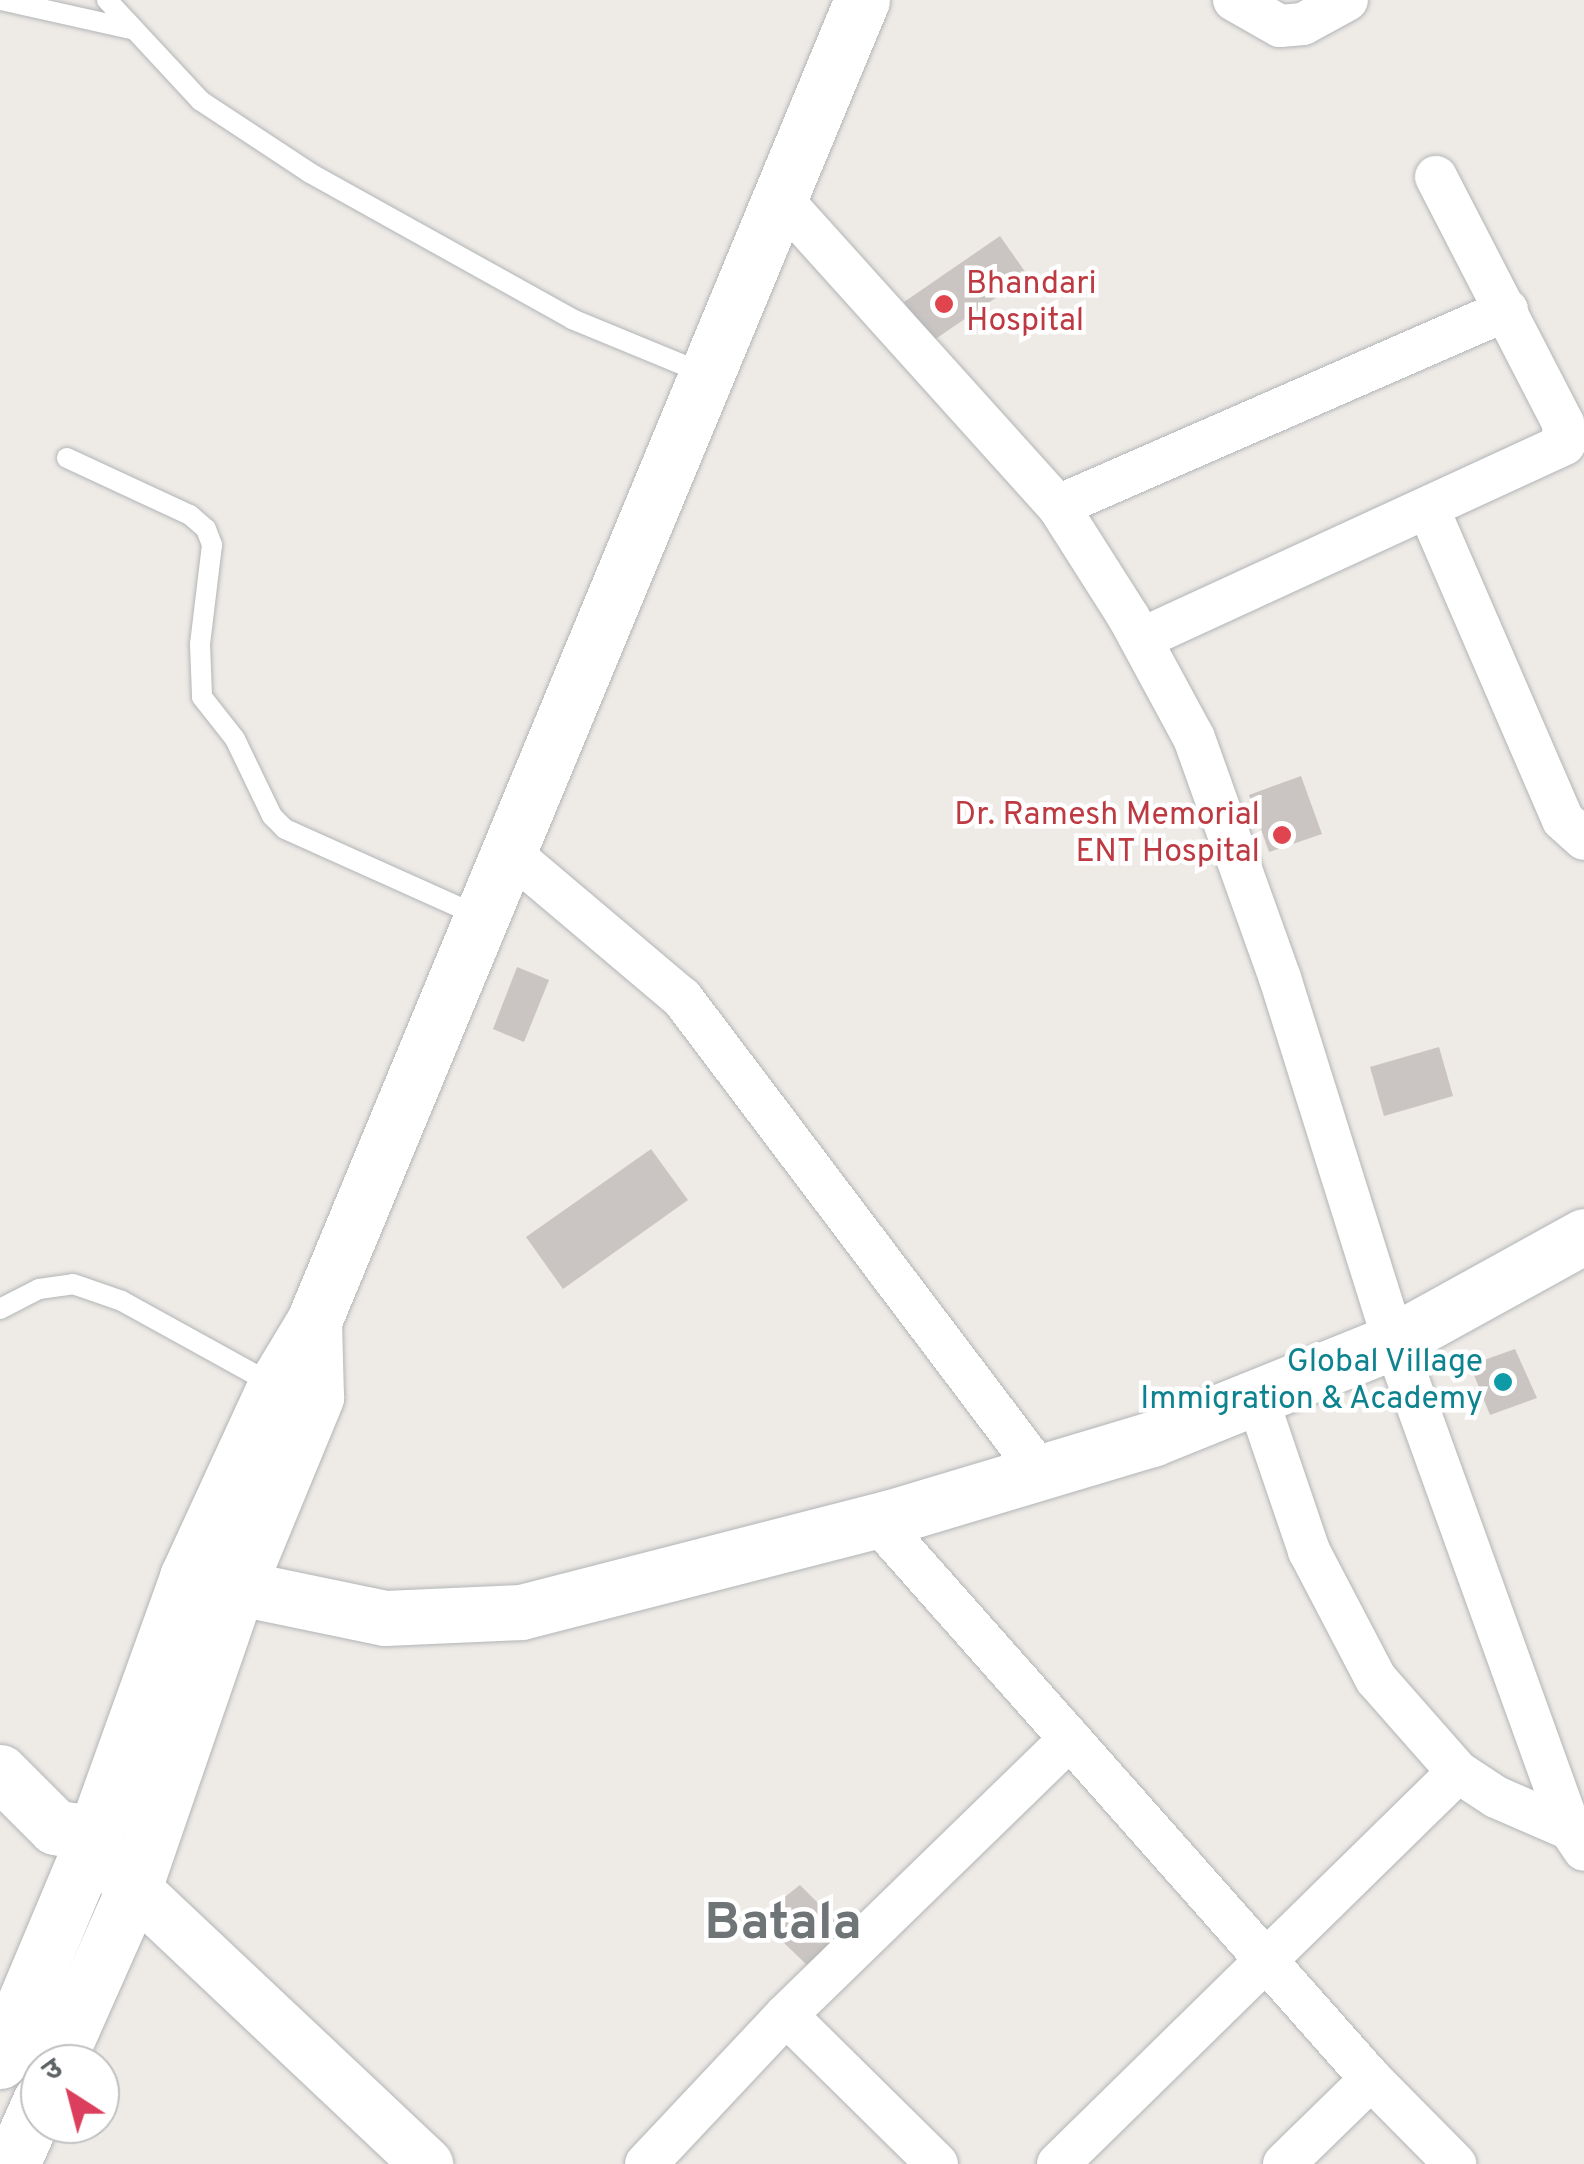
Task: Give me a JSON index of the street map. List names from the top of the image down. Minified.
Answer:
{"districts":["Batala"],"places":["Bhandari Hospital","Dr. Ramesh Memorial ENT Hospital","Global Village Immigration & Academy"],"north":"top left"}
